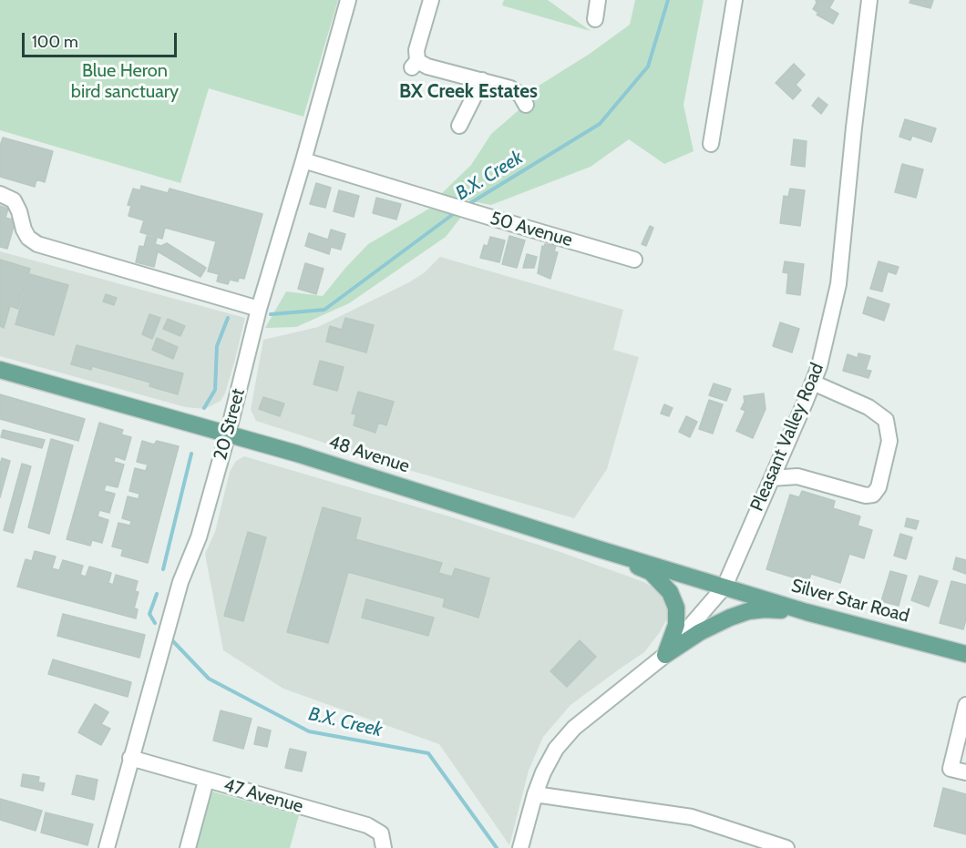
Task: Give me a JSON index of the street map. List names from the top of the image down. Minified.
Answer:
{"streets":{"main road":["48 Avenue","Silver Star Road"],"street":["50 Avenue","20 Street","Pleasant Valley Road","47 Avenue"]},"crossings":[["50 Avenue","20 Street"],["20 Street","48 Avenue"],["20 Street","47 Avenue"],["Pleasant Valley Road","48 Avenue"],["Pleasant Valley Road","Silver Star Road"],["48 Avenue","Silver Star Road"]],"districts":["BX Creek Estates"],"water":["B.X. Creek"],"parks":["Blue Heron bird sanctuary"],"scale_bar":"100 m"}
